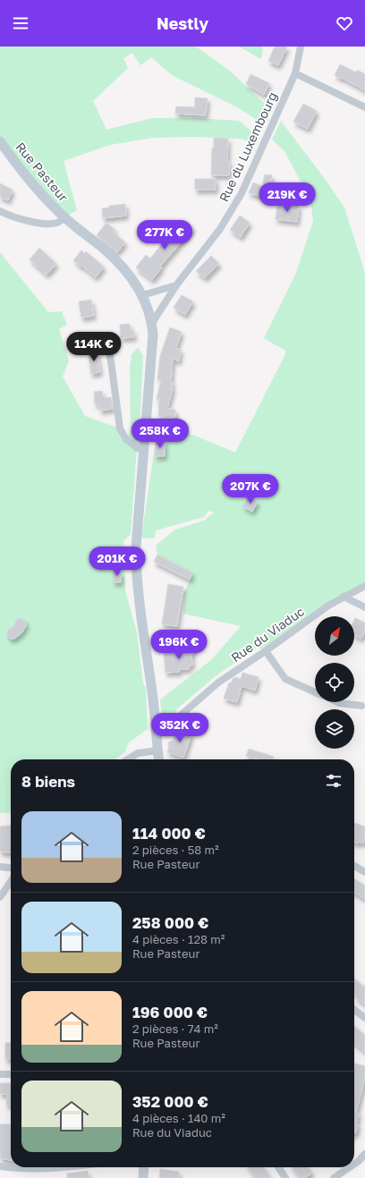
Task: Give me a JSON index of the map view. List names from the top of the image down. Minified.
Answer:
{"streets":{"main road":["Rue Pasteur"],"street":["Rue du Luxembourg","Rue du Viaduc"]},"crossings":[["Rue du Luxembourg","Rue Pasteur"],["Rue Pasteur","Rue du Viaduc"]],"north":"top right","page":{"header":"Nestly","price":["219K €","277K €","114K €","258K €","207K €","201K €","196K €","352K €"],"heading":"8 biens","list":[{"name":"114 000 €","note":"2 pièces · 58 m² · Rue Pasteur"},{"name":"258 000 €","note":"4 pièces · 128 m² · Rue Pasteur"},{"name":"196 000 €","note":"2 pièces · 74 m² · Rue Pasteur"},{"name":"352 000 €","note":"4 pièces · 140 m² · Rue du Viaduc"}]}}
